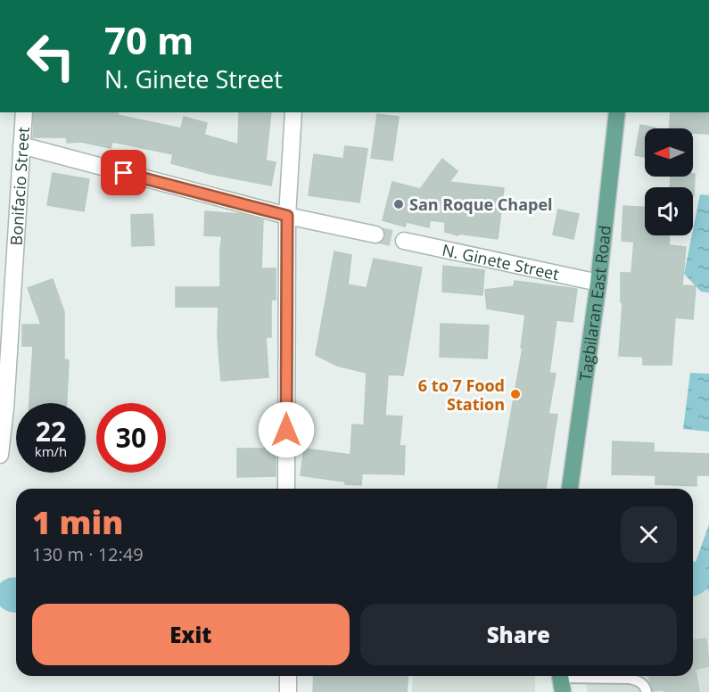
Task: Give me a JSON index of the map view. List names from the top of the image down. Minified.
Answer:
{"streets":{"main road":["Tagbilaran East Road"],"street":["Bonifacio Street","N. Ginete Street"]},"crossings":[["N. Ginete Street","Tagbilaran East Road"]],"places":["San Roque Chapel","6 to 7 Food Station"],"north":"left","page":{"turn":["70 m","N. Ginete Street"],"speed":"22 km/h","limit":"30","heading":["1 min","130 m · 12:49"],"buttons":["Exit","Share"]}}
